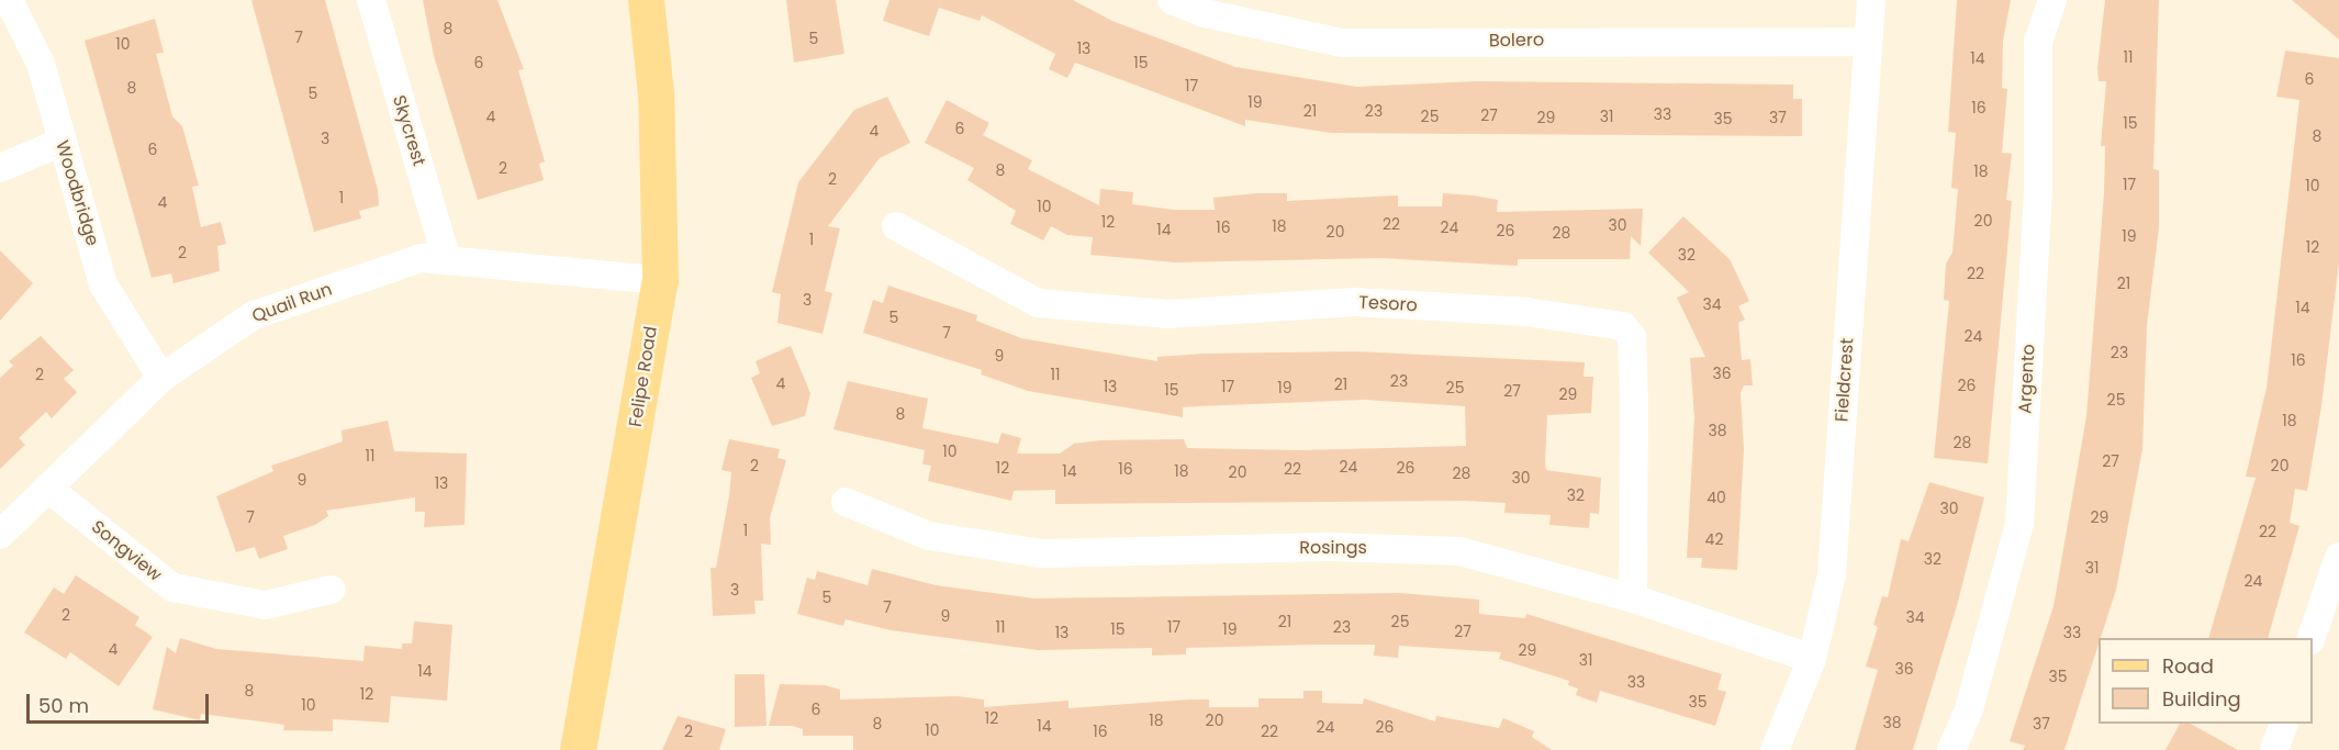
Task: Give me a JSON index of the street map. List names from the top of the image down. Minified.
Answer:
{"streets":{"main road":["Felipe Road"],"street":["Bolero","Skycrest","Woodbridge","Quail Run","Tesoro","Argento","Fieldcrest","Rosings","Songview"]},"crossings":[["Bolero","Fieldcrest"],["Skycrest","Quail Run"],["Woodbridge","Quail Run"],["Quail Run","Felipe Road"],["Quail Run","Songview"],["Tesoro","Rosings"],["Fieldcrest","Rosings"]],"house_numbers":["8","7","5","10","13","11","14","6","15","6","17","8","5","19","16","21","23","33","27","4","25","31","29","37","35","15","6","4","8","3","6","2","8","18","2","17","10","1","4","10","20","12","22","30","18","16","24","14","26","20","28","19","1","12","2","32","22","21","3","34","14","5","7","24","23","9","16","36","2","11","23","4","21","26","13","17","19","25","15","27","29","25","8","18","38","28","10","11","27","2","20","24","12","26","16","22","14","18","20","28","30","9","13","32","40","30","7","29","1","22","42","32","31","24","3","5","7","2","9","34","21","25","11","17","23","15","19","27","13","33","4","29","31","36","14","35","33","8","12","35","10","6","12","18","20","38","8","37","14","24","26","10","2","16","22"],"legend":["Road","Building"],"scale_bar":"50 m"}
